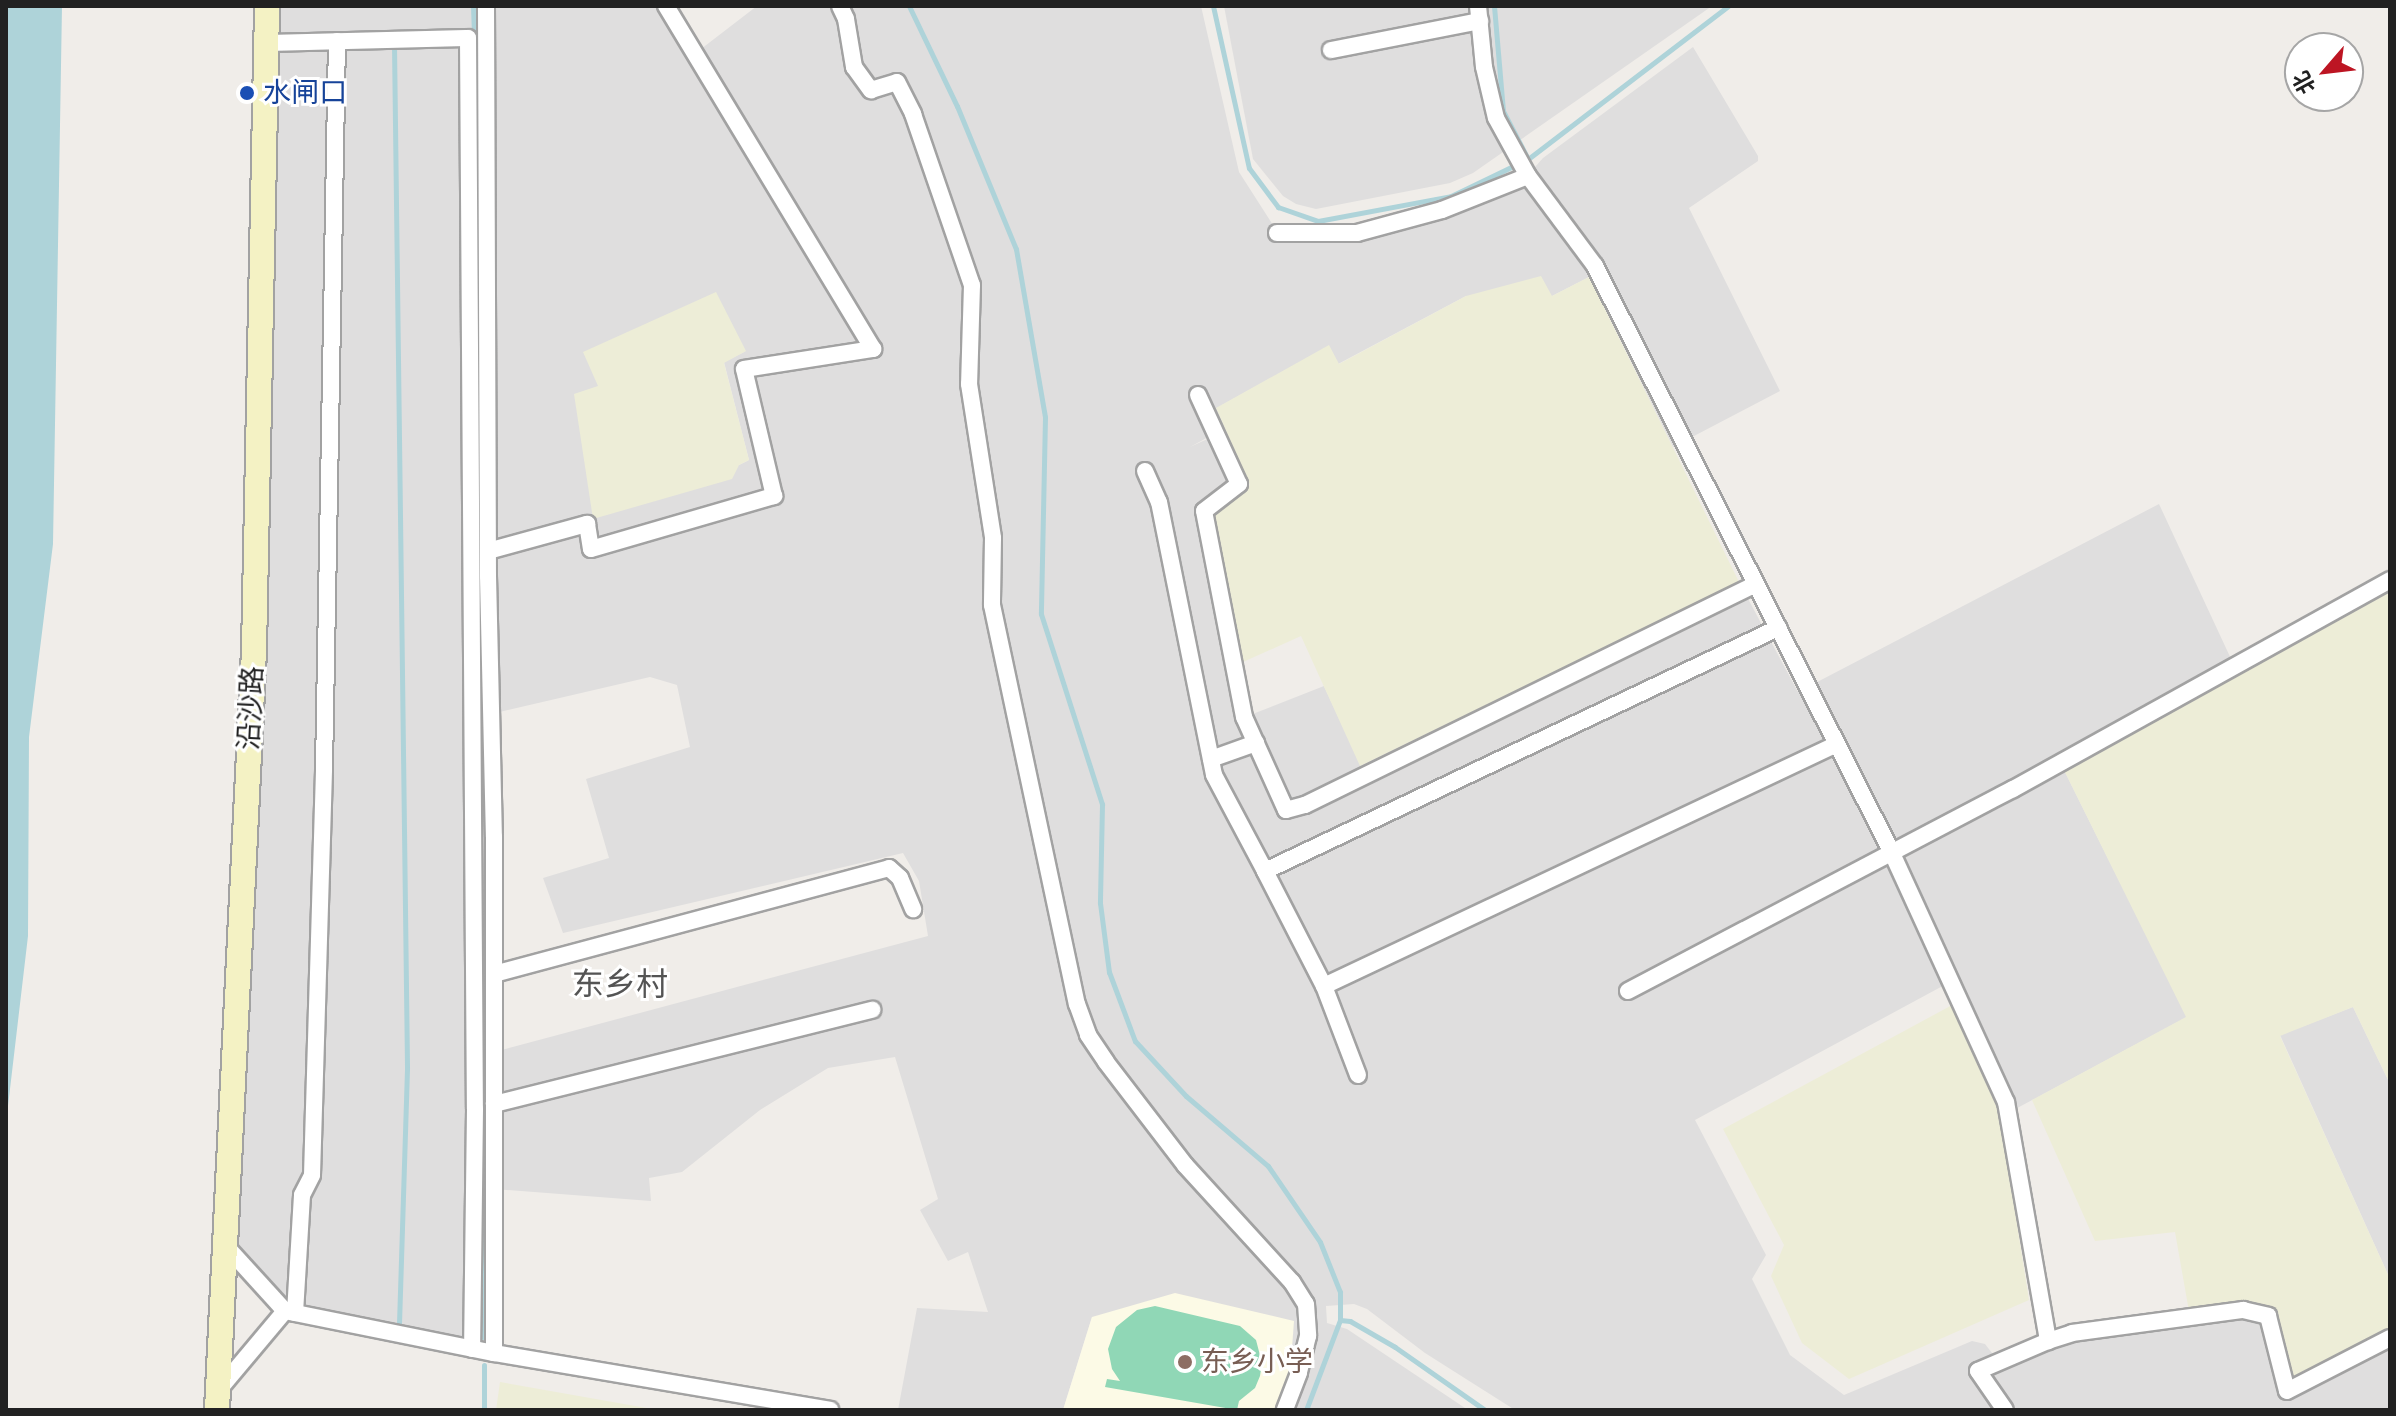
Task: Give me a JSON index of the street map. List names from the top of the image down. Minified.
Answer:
{"streets":{"street":["沿沙路"]},"districts":["东乡村"],"places":["水闸口","东乡小学"],"north":"bottom left"}
